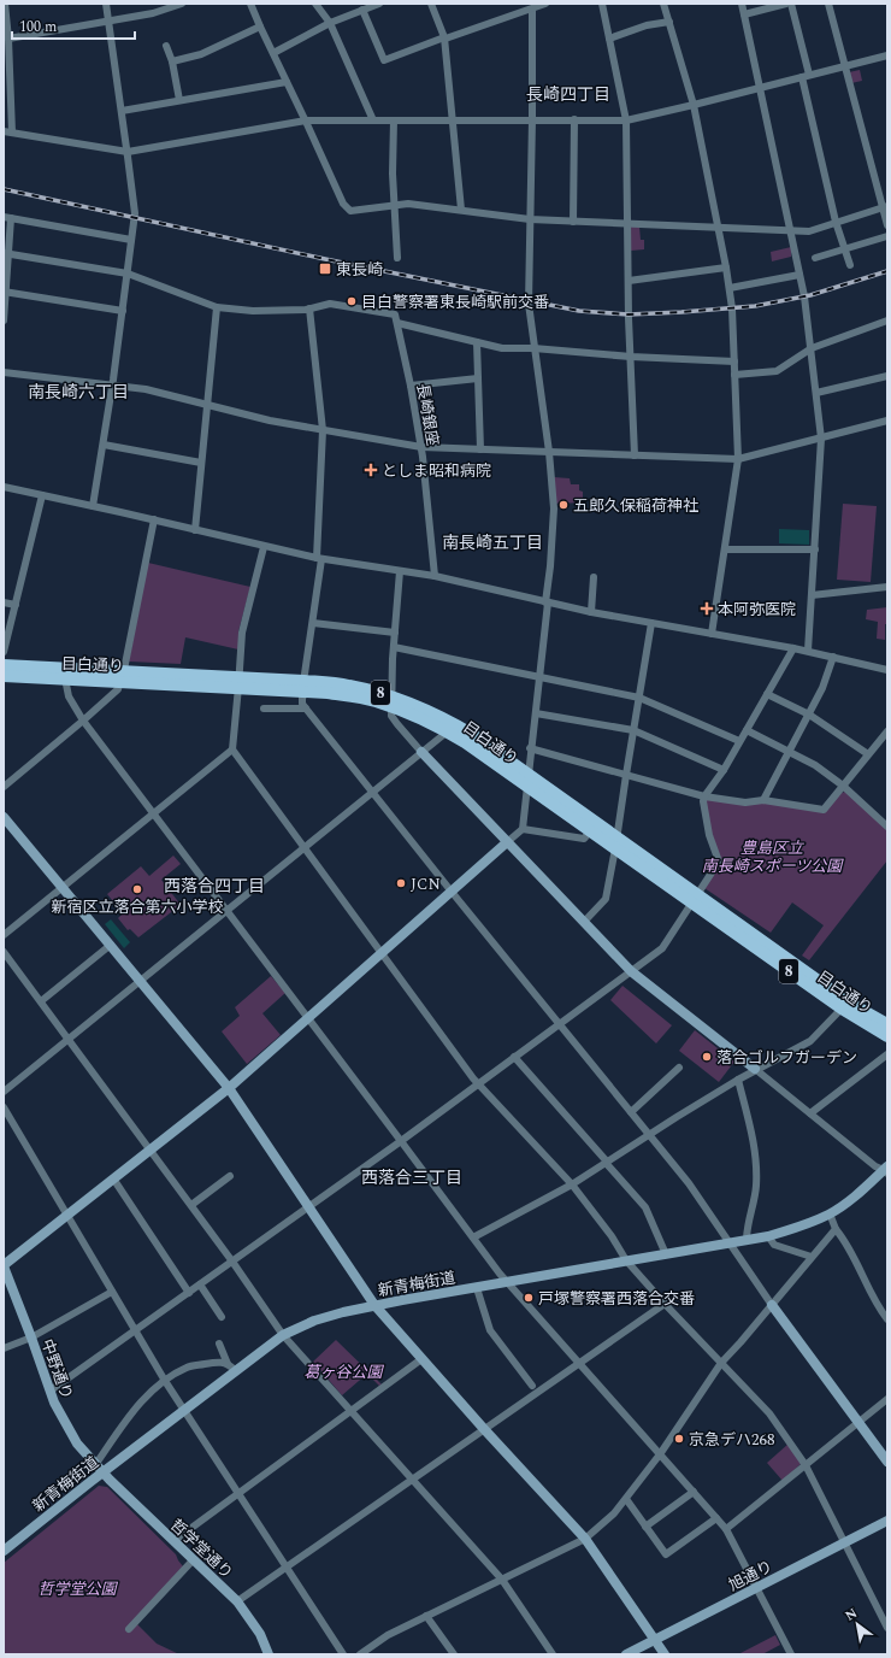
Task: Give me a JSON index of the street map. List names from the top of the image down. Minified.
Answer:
{"streets":{"main road":["目白通り","8"],"street":["長崎銀座","新青梅街道","中野通り","哲学堂通り","旭通り"]},"crossings":[["新青梅街道","中野通り"],["新青梅街道","哲学堂通り"],["中野通り","哲学堂通り"]],"districts":["長崎四丁目","南長崎六丁目","南長崎五丁目","西落合四丁目","西落合三丁目"],"parks":["豊島区立 南長崎スポーツ公園","葛ヶ谷公園","哲学堂公園"],"places":{"transit":["東長崎"],"other":["目白警察署東長崎駅前交番","五郎久保稲荷神社","JCN","新宿区立落合第六小学校","落合ゴルフガーデン","戸塚警察署西落合交番","京急デハ268"],"health":["としま昭和病院","本阿弥医院"]},"scale_bar":"100 m","north":"top left"}
